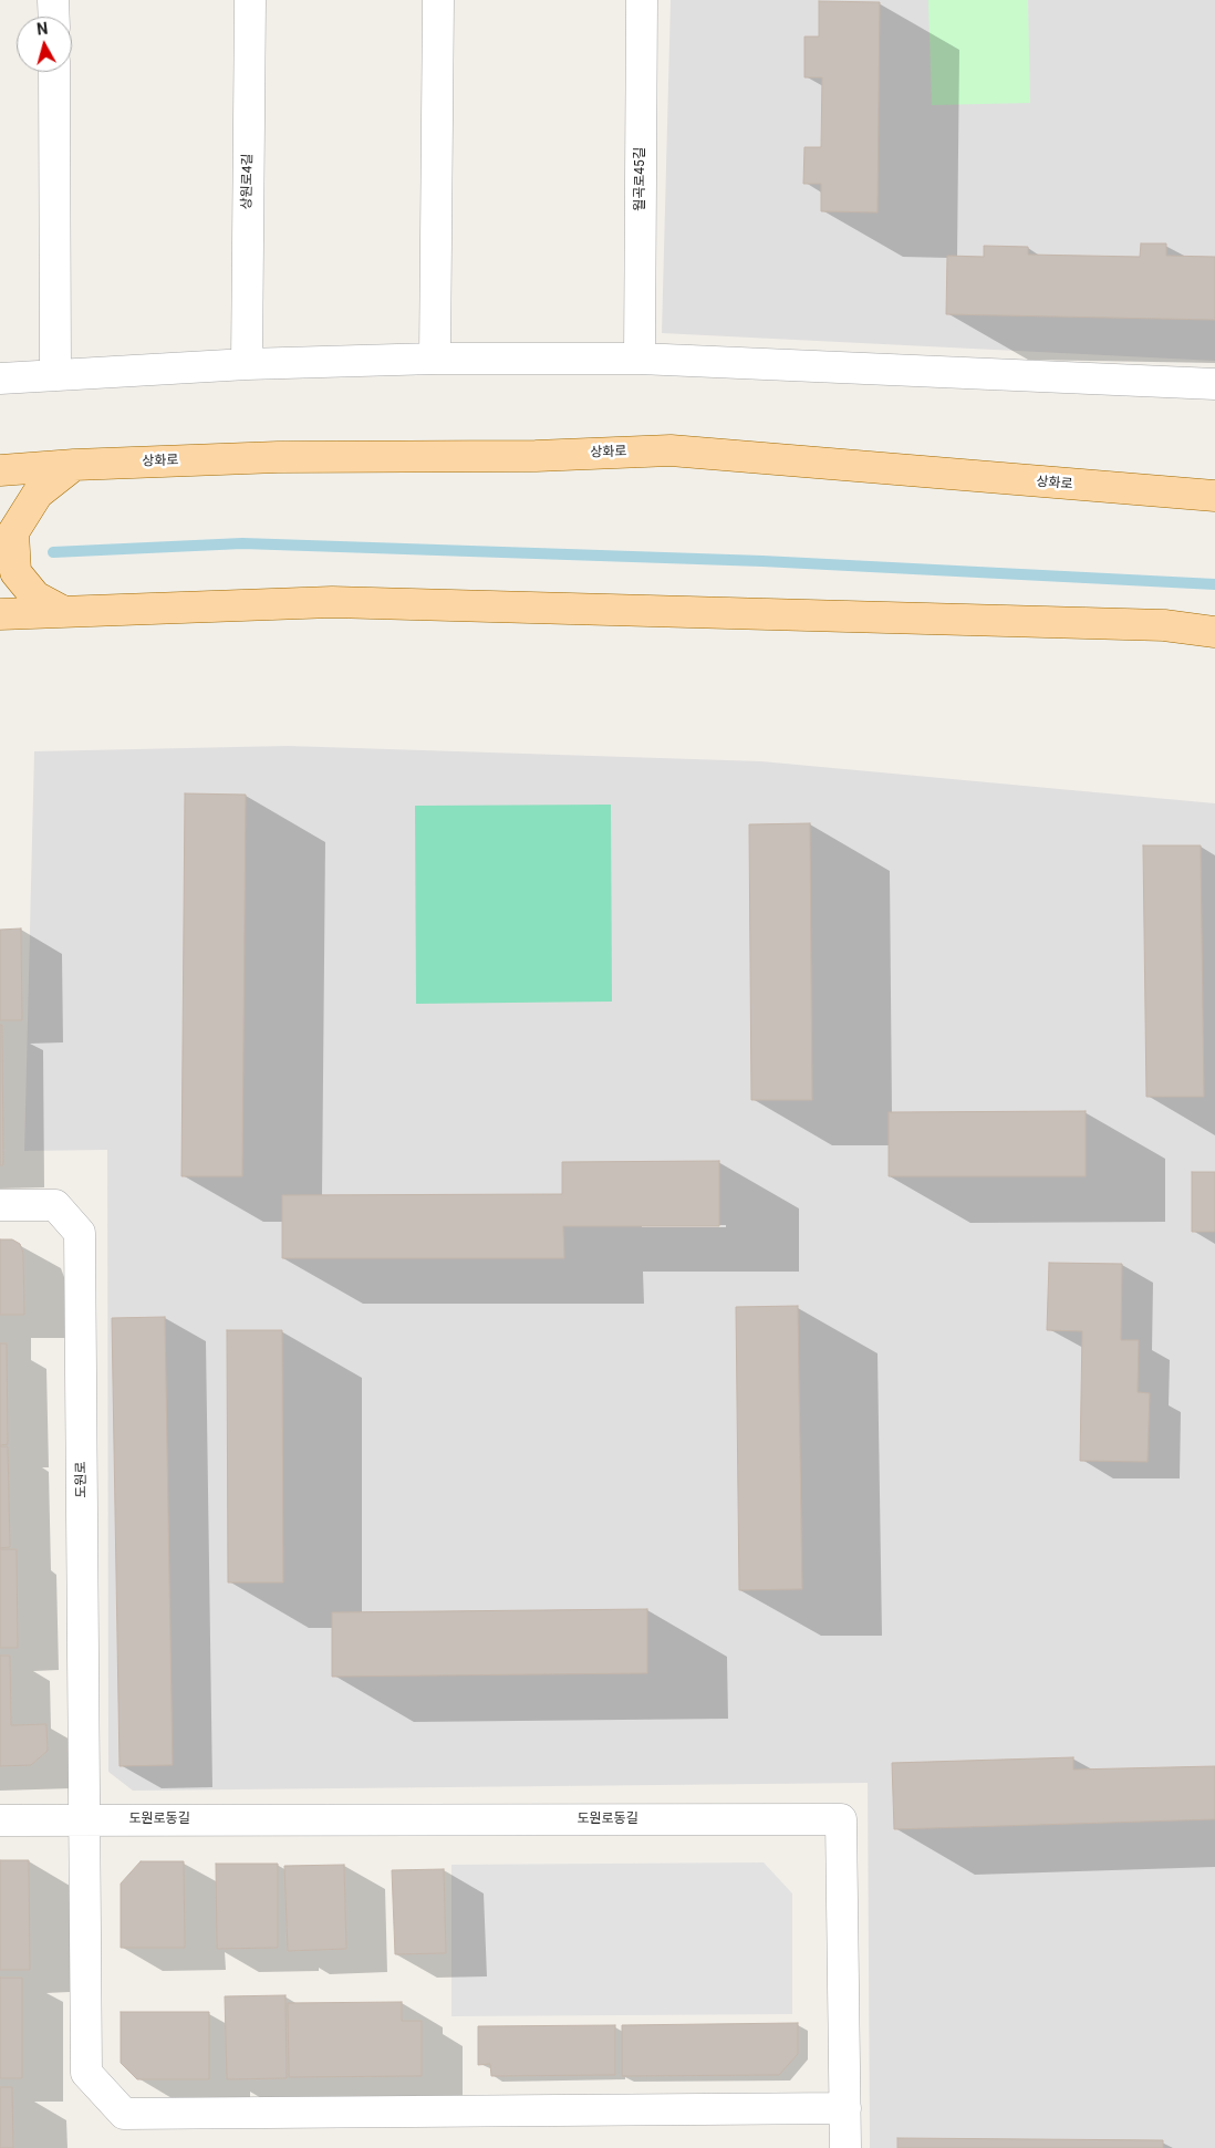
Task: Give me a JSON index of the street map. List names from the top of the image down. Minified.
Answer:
{"streets":{"main road":["상화로"],"street":["월곡로45길","상원로4길","도원로","도원로동길"]},"crossings":[["도원로","도원로동길"]],"north":"top"}
